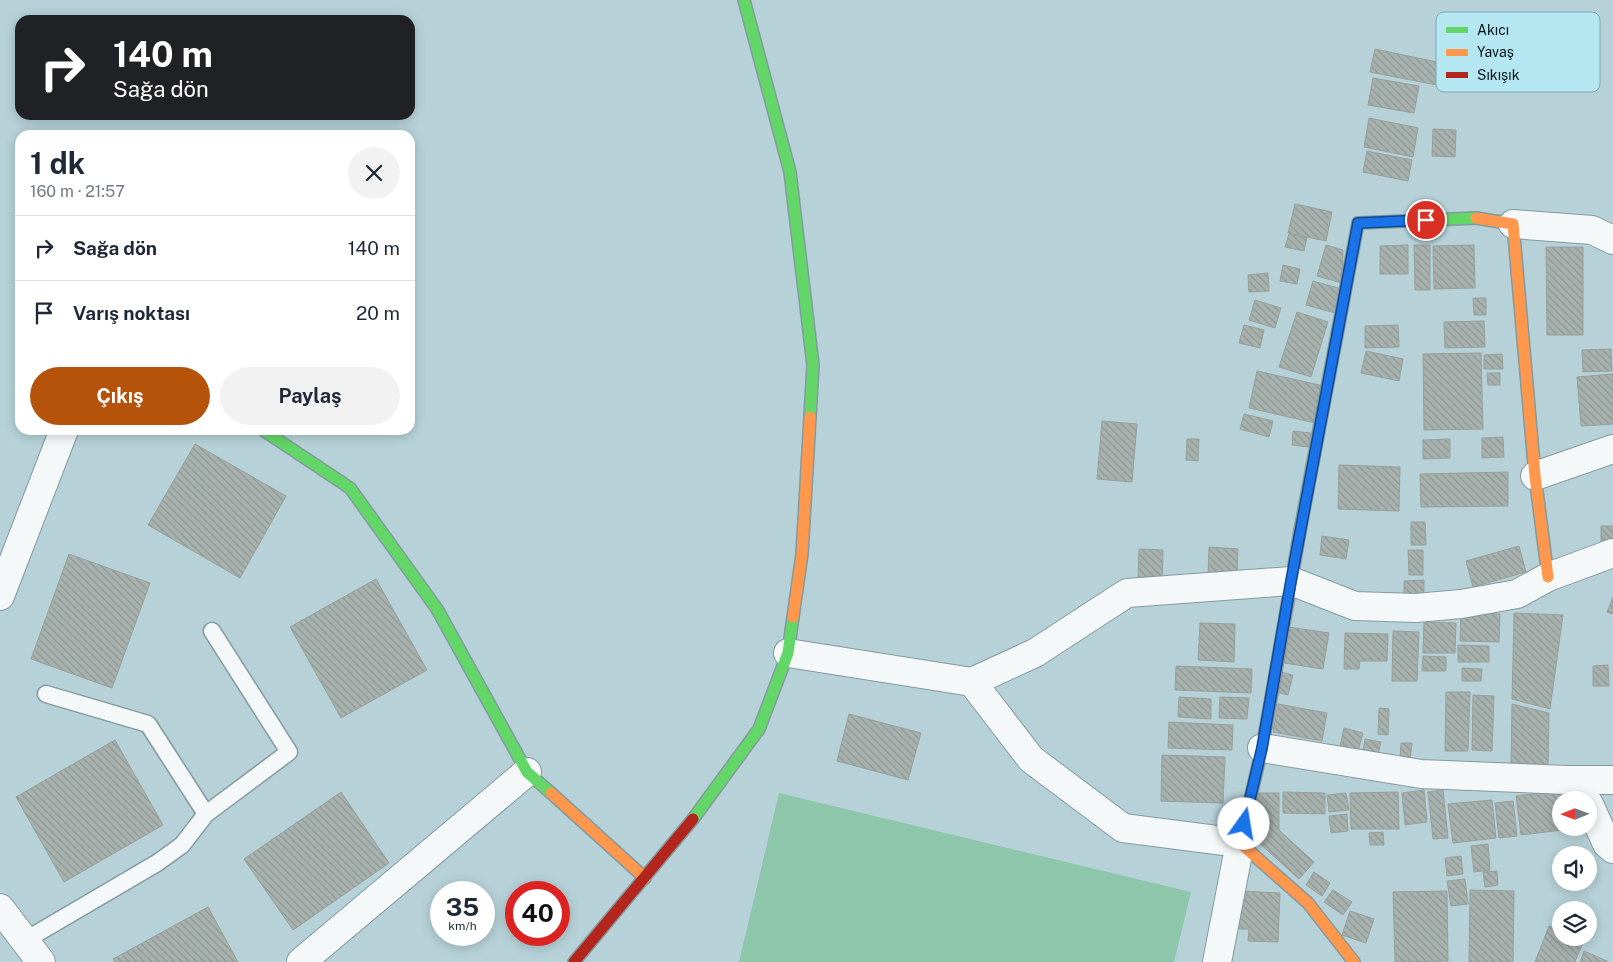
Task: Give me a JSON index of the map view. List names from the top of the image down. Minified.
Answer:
{"legend":["Akıcı","Yavaş","Sıkışık"],"north":"left","page":{"turn":["140 m","Sağa dön"],"heading":["1 dk","160 m · 21:57"],"list":[{"name":"Sağa dön","value":"140 m"},{"name":"Varış noktası","value":"20 m"}],"buttons":["Çıkış","Paylaş"],"speed":"35 km/h","limit":"40"}}
